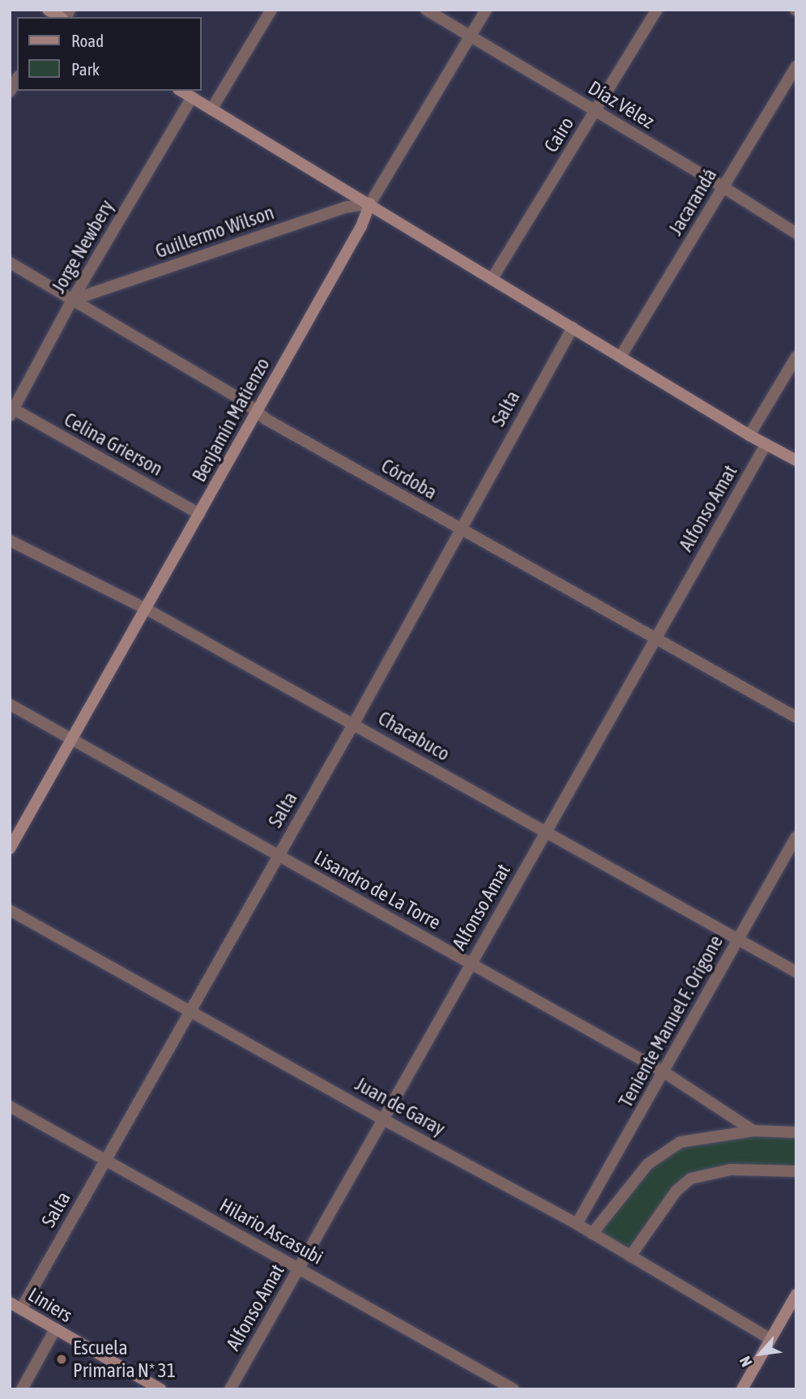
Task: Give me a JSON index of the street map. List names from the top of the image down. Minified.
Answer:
{"streets":{"street":["Díaz Vélez","Cairo","Jacarandá","Guillermo Wilson","Jorge Newbery","Salta","Benjamín Matienzo","Celina Grierson","Córdoba","Alfonso Amat","Chacabuco","Lisandro de La Torre","Teniente Manuel F. Origone","Juan de Garay","Hilario Ascasubi","Liniers"]},"crossings":[["Díaz Vélez","Cairo"],["Díaz Vélez","Jacarandá"],["Díaz Vélez","Benjamín Matienzo"],["Guillermo Wilson","Jorge Newbery"],["Guillermo Wilson","Benjamín Matienzo"],["Guillermo Wilson","Córdoba"],["Jorge Newbery","Celina Grierson"],["Jorge Newbery","Córdoba"],["Salta","Córdoba"],["Salta","Chacabuco"],["Salta","Lisandro de La Torre"],["Salta","Juan de Garay"],["Salta","Hilario Ascasubi"],["Salta","Liniers"],["Benjamín Matienzo","Celina Grierson"],["Benjamín Matienzo","Córdoba"],["Benjamín Matienzo","Chacabuco"],["Benjamín Matienzo","Lisandro de La Torre"],["Córdoba","Alfonso Amat"],["Alfonso Amat","Chacabuco"],["Alfonso Amat","Lisandro de La Torre"],["Alfonso Amat","Juan de Garay"],["Alfonso Amat","Hilario Ascasubi"],["Chacabuco","Teniente Manuel F. Origone"],["Lisandro de La Torre","Teniente Manuel F. Origone"],["Teniente Manuel F. Origone","Juan de Garay"]],"places":["Escuela Primaria N* 31"],"legend":["Road","Park"],"north":"bottom left"}
